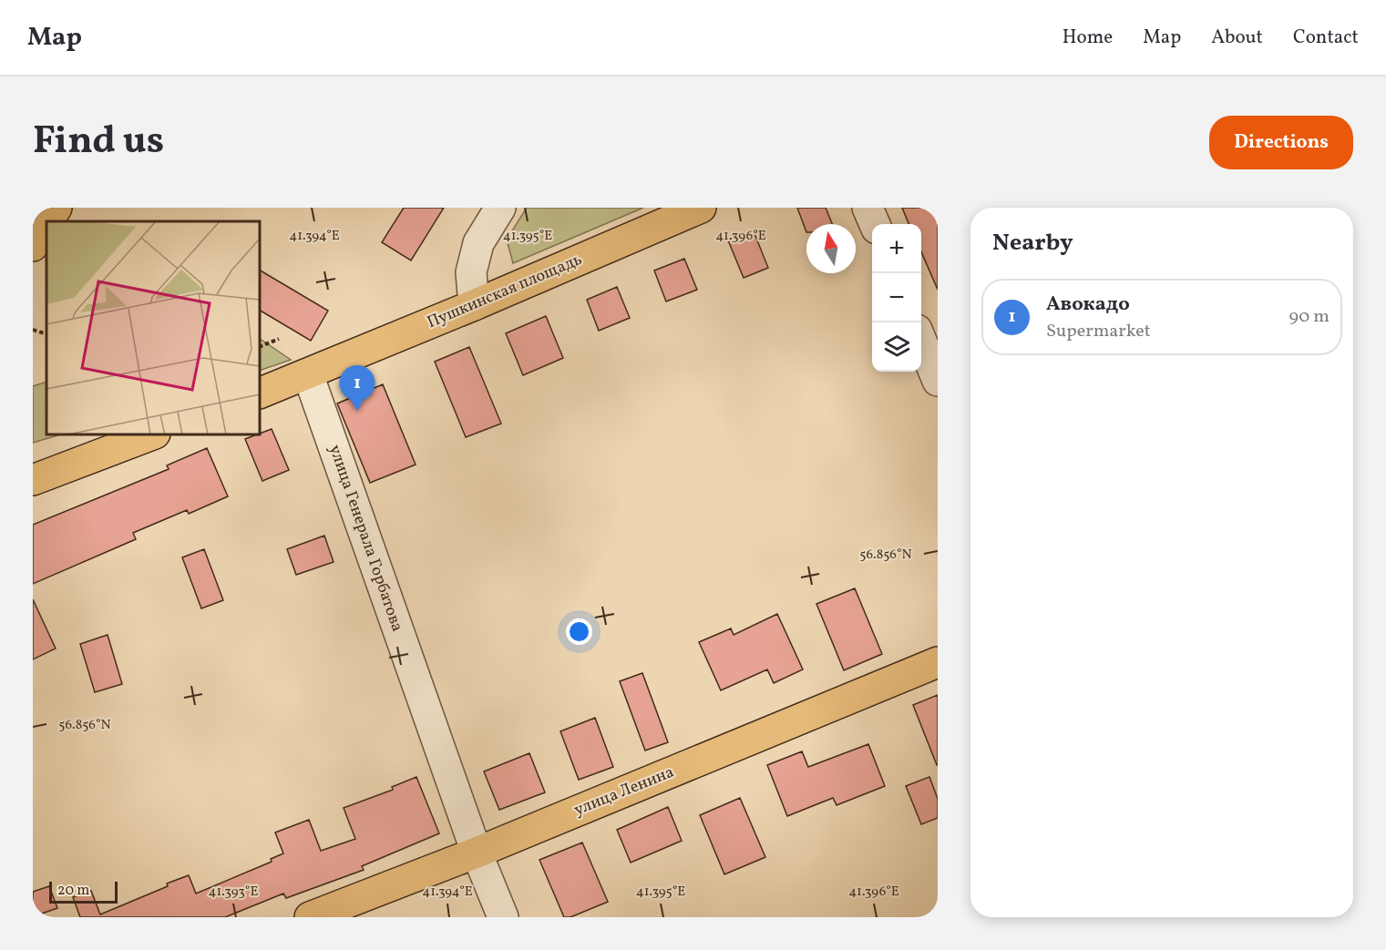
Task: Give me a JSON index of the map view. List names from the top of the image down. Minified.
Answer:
{"streets":{"main road":["Пушкинская площадь","улица Ленина"],"street":["улица Генерала Горбатова"]},"crossings":[["Пушкинская площадь","улица Генерала Горбатова"],["улица Генерала Горбатова","улица Ленина"]],"scale_bar":"20 m","north":"top","page":{"header":"Map","nav":["Home","Map","About","Contact"],"title":"Find us","buttons":"Directions","heading":"Nearby","map_buttons":["+","−"],"list":[{"mark":"1","name":"Авокадо","note":"Supermarket","value":"90 m"}],"pins":"1","scale":"20 m"},"coordinates":["41.394°E","41.395°E","41.396°E","56.856°N","41.393°E"]}
